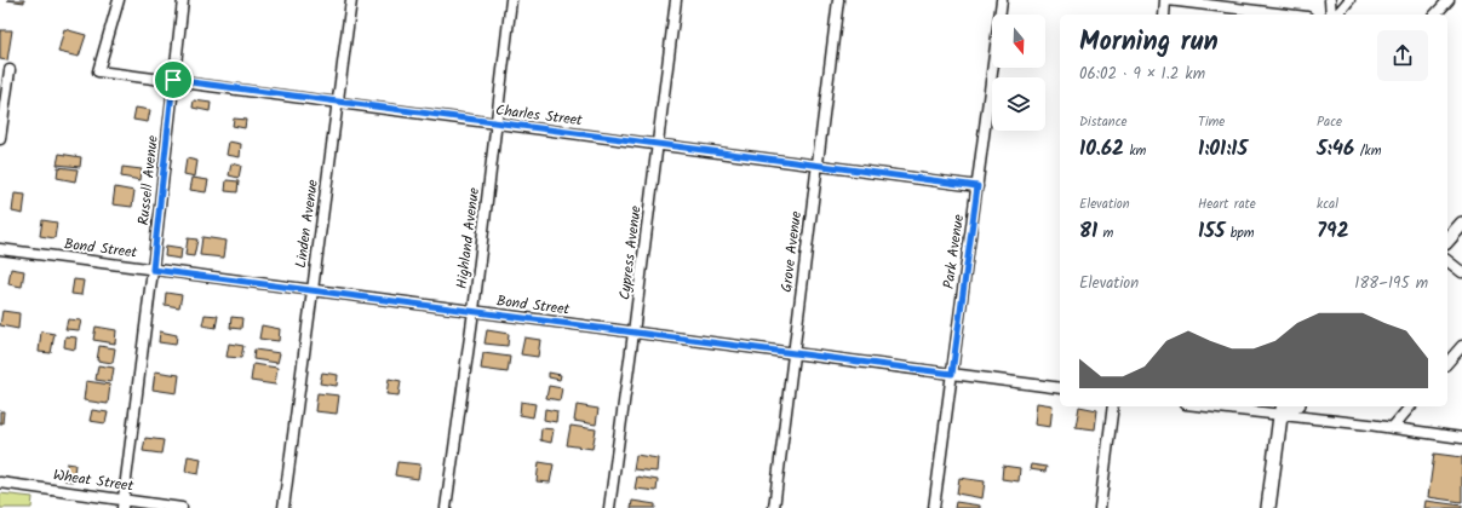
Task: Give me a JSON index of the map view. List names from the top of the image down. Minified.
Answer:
{"streets":{"street":["Charles Street","Russell Avenue","Linden Avenue","Highland Avenue","Bond Street","Grove Avenue","Park Avenue","Cypress Avenue","Wheat Street"]},"crossings":[["Charles Street","Russell Avenue"],["Charles Street","Linden Avenue"],["Charles Street","Highland Avenue"],["Charles Street","Grove Avenue"],["Charles Street","Park Avenue"],["Charles Street","Cypress Avenue"],["Russell Avenue","Bond Street"],["Russell Avenue","Wheat Street"],["Linden Avenue","Bond Street"],["Highland Avenue","Bond Street"],["Bond Street","Grove Avenue"],["Bond Street","Park Avenue"],["Bond Street","Cypress Avenue"]],"north":"bottom","page":{"heading":["Morning run","06:02 · 9 × 1.2 km"],"stats":[["Distance","10.62 km"],["Time","1:01:15"],["Pace","5:46 /km"],["Elevation","81 m"],["Heart rate","155 bpm"],["kcal","792"]],"chart":["Elevation","188–195 m"]}}
